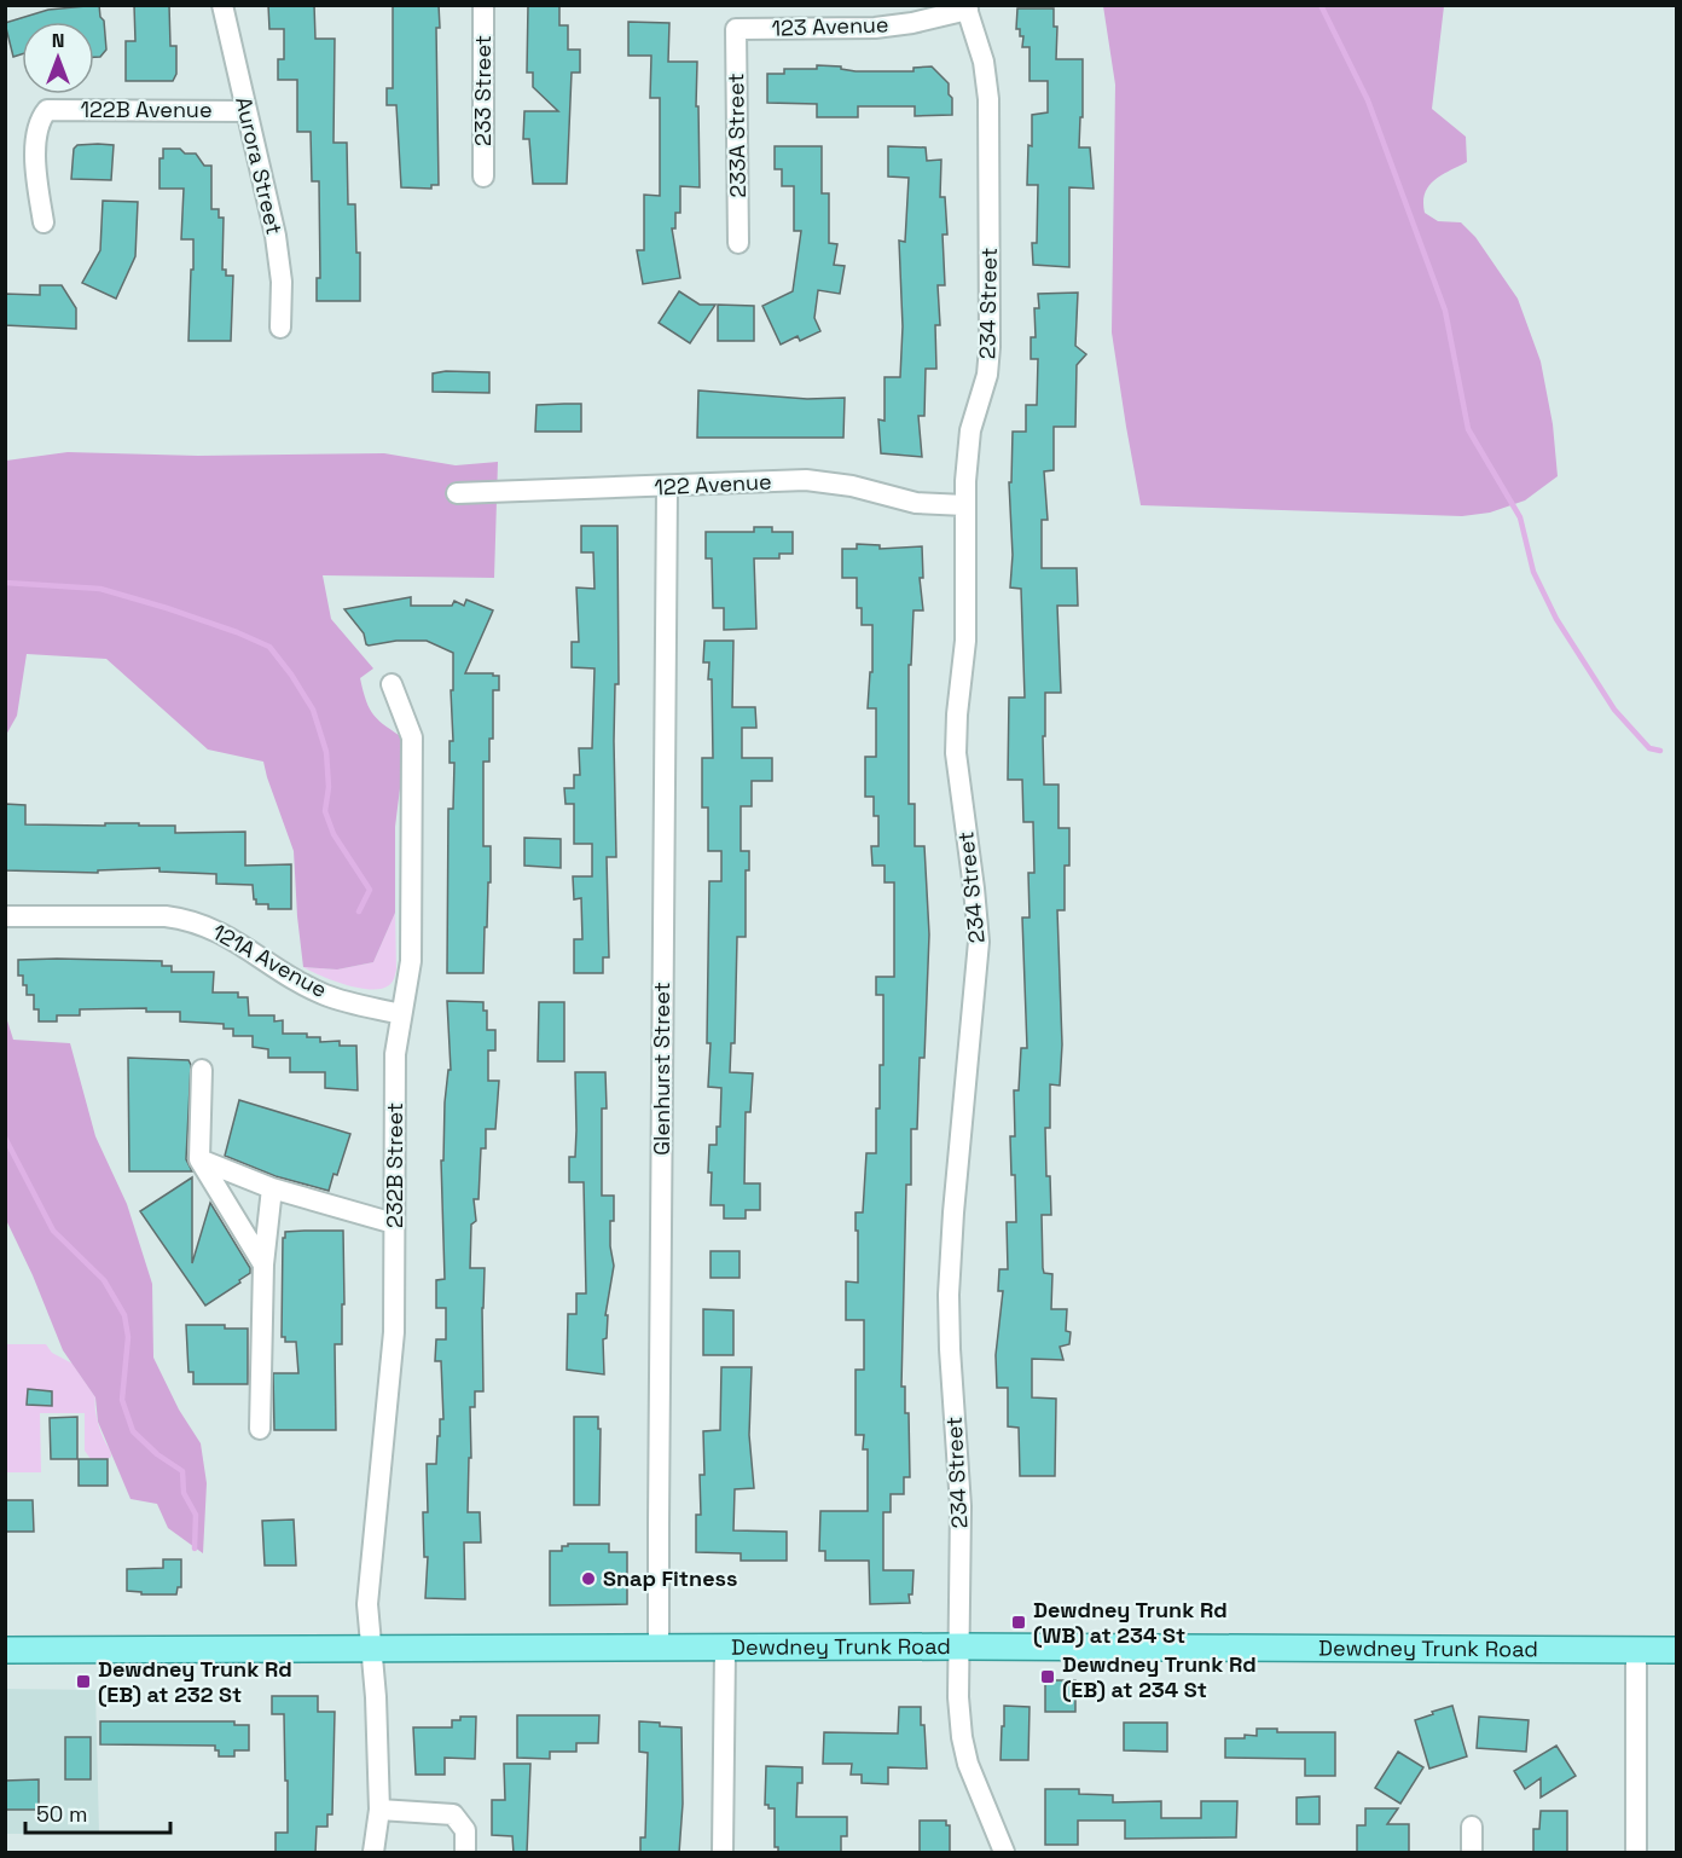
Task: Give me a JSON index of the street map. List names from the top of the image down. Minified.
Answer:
{"streets":{"main road":["Dewdney Trunk Road"],"street":["123 Avenue","233 Street","122B Avenue","233A Street","Aurora Street","234 Street","122 Avenue","121A Avenue","Glenhurst Street","232B Street"]},"crossings":[["123 Avenue","233A Street"],["123 Avenue","234 Street"],["122B Avenue","Aurora Street"],["234 Street","122 Avenue"],["234 Street","Dewdney Trunk Road"],["122 Avenue","Glenhurst Street"],["121A Avenue","232B Street"],["Glenhurst Street","Dewdney Trunk Road"],["232B Street","Dewdney Trunk Road"]],"places":{"other":["Snap Fitness"],"transit":["Dewdney Trunk Rd (WB) at 234 St","Dewdney Trunk Rd (EB) at 234 St","Dewdney Trunk Rd (EB) at 232 St"]},"scale_bar":"50 m","north":"top"}
